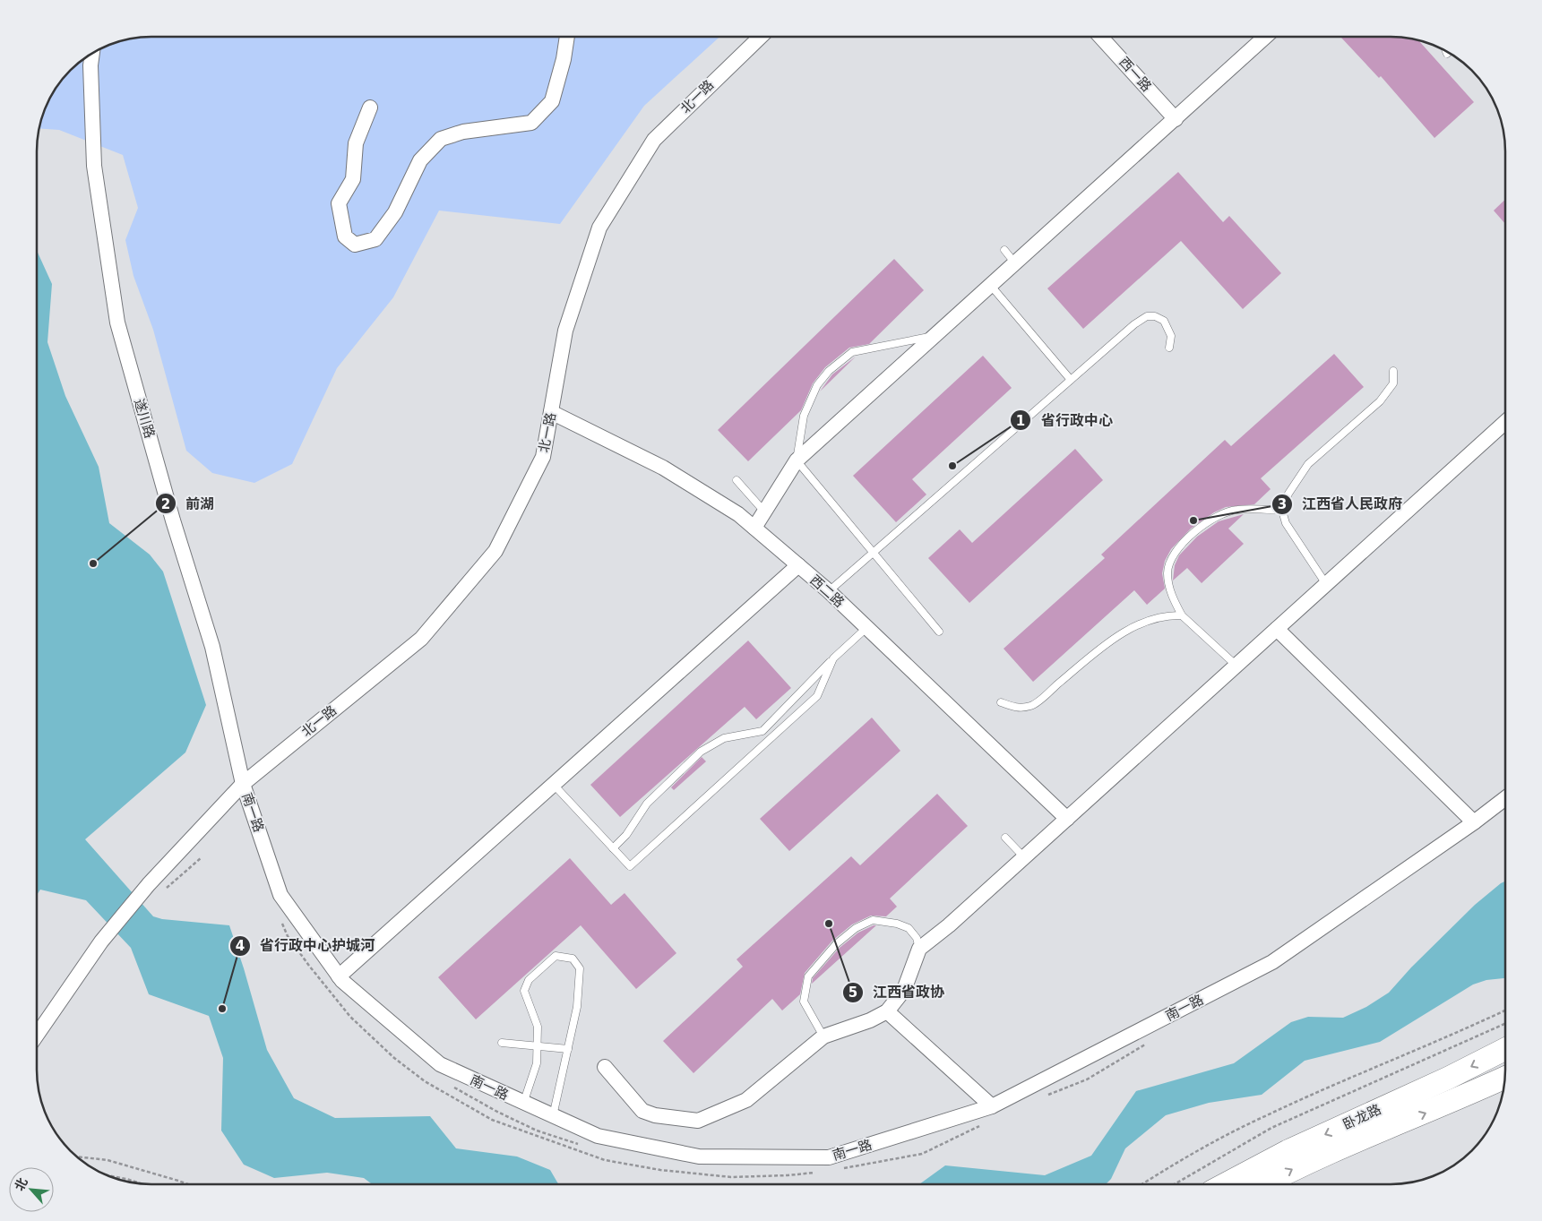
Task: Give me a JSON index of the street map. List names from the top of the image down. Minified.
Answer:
{"streets":{"main road":["卧龙路"],"street":["西一路","北一路","遂川路","西二路","南一路"]},"crossings":[["北一路","遂川路"],["北一路","西二路"],["北一路","南一路"],["遂川路","南一路"]],"places":["省行政中心","江西省人民政府","前湖","江西省政协","省行政中心护城河"],"north":"top left"}
